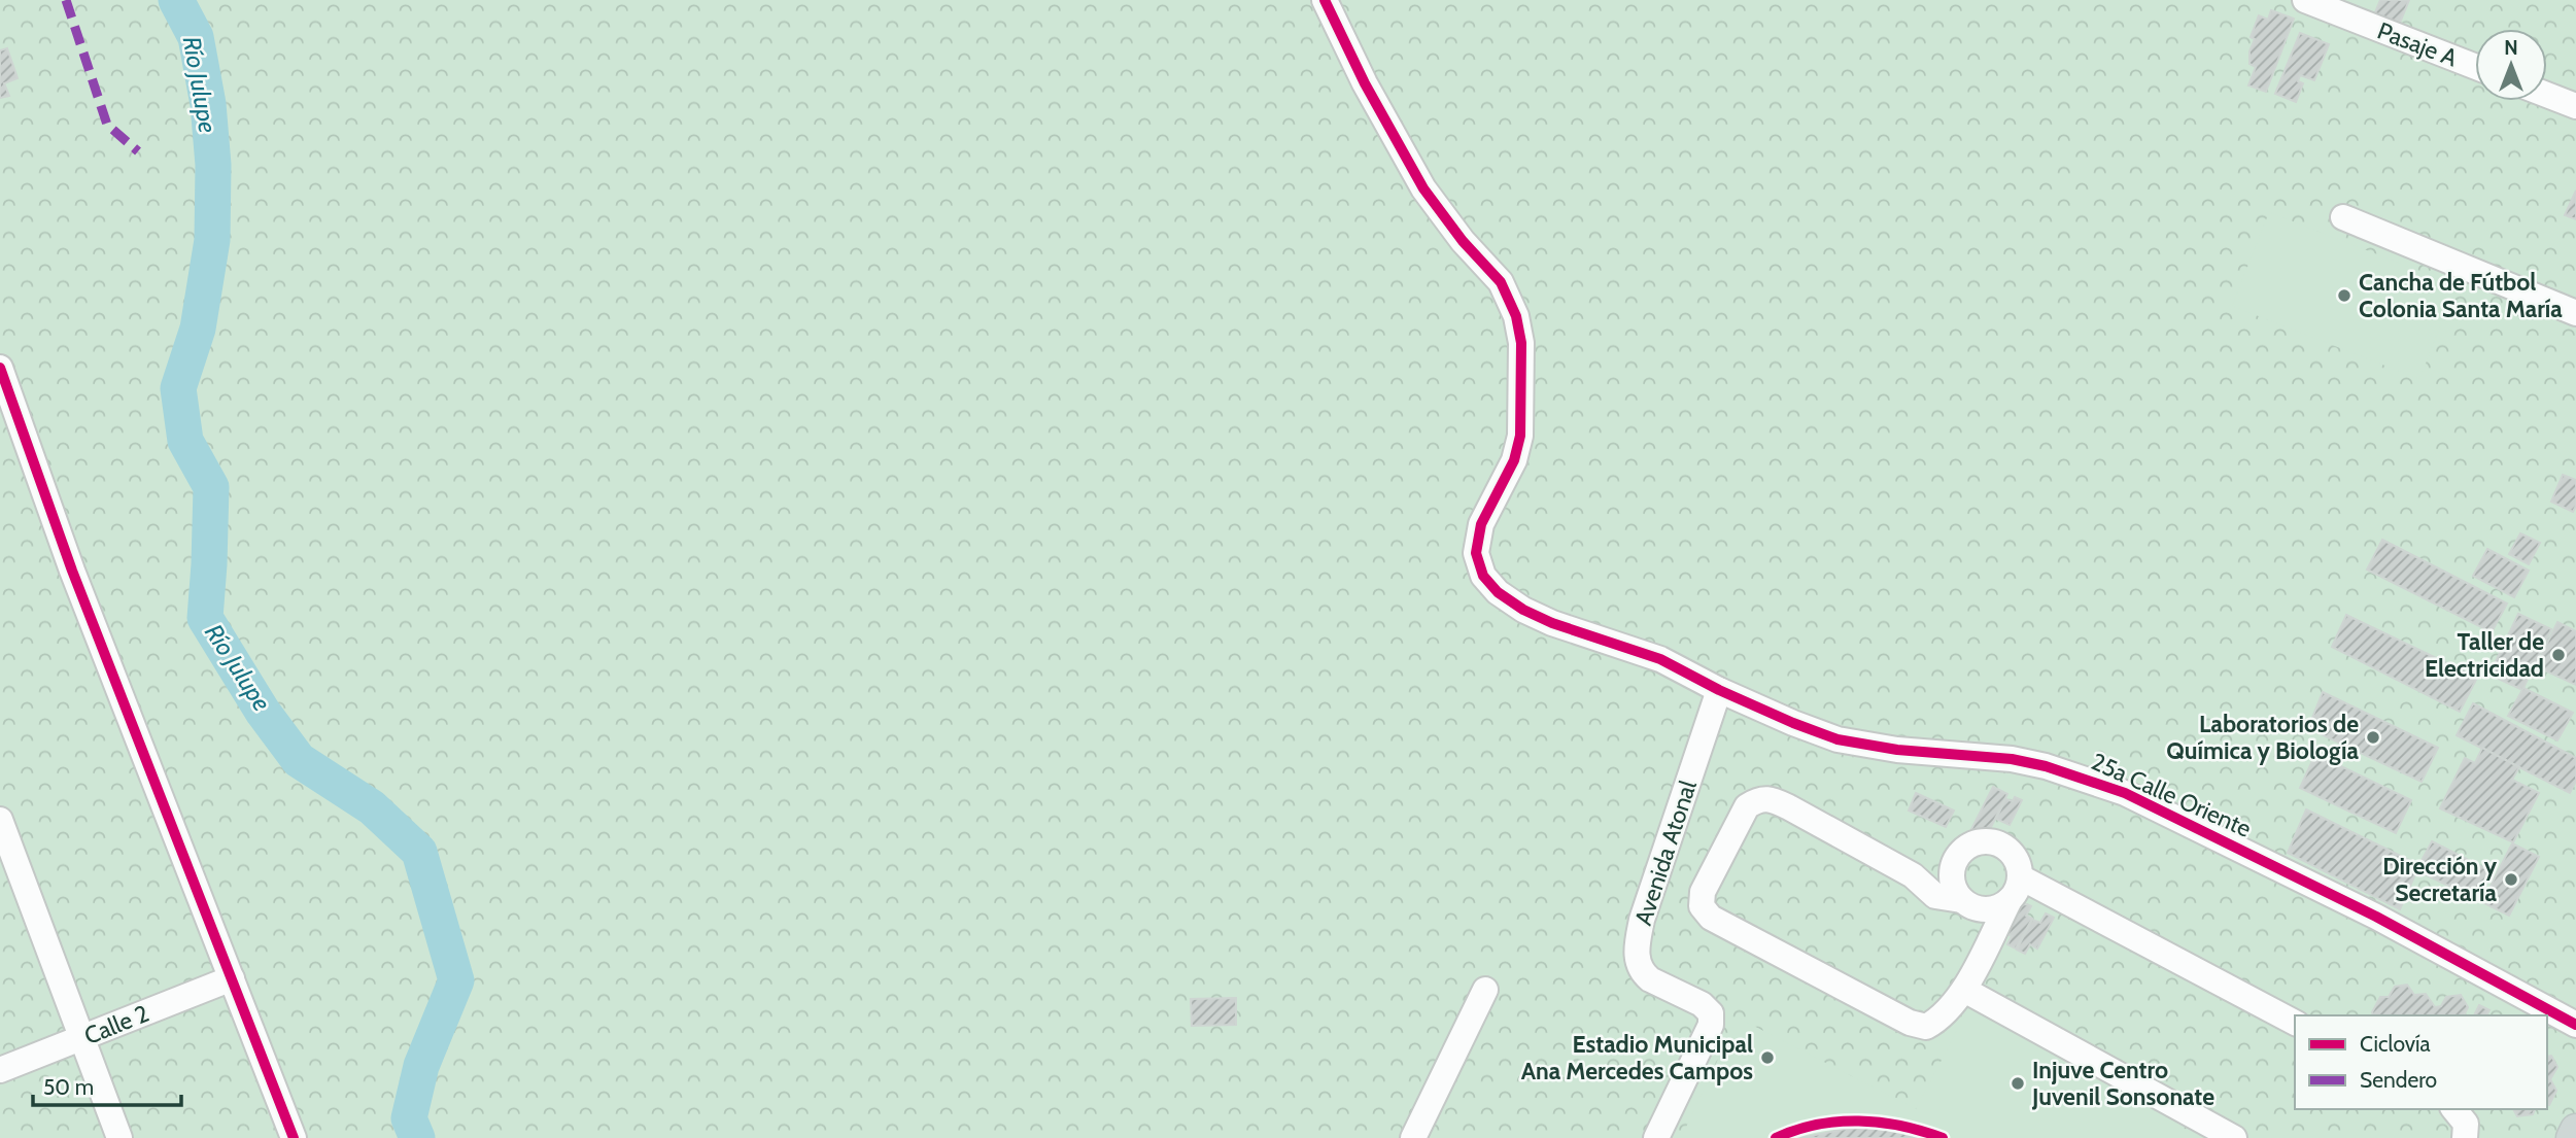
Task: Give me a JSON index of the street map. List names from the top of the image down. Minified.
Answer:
{"streets":{"street":["Pasaje A","25a Calle Oriente","Avenida Atonal","Calle 2"]},"crossings":[["25a Calle Oriente","Avenida Atonal"]],"water":["Río Julupe"],"places":["Cancha de Fútbol Colonia Santa María","Taller de Electricidad","Laboratorios de Química y Biología","Dirección y Secretaría","Estadio Municipal Ana Mercedes Campos","Injuve Centro Juvenil Sonsonate"],"legend":["Ciclovía","Sendero"],"scale_bar":"50 m","north":"top"}
